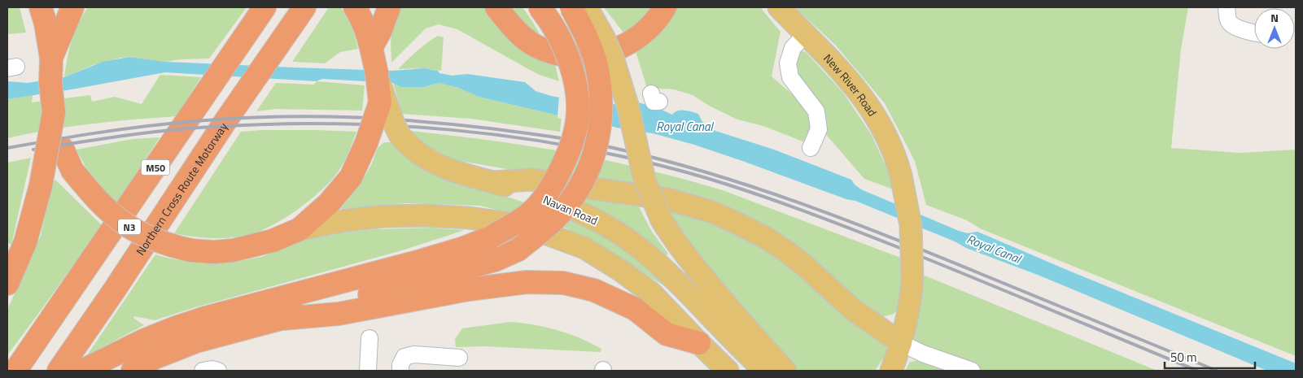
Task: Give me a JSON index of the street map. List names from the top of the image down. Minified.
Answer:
{"streets":{"highway":["M50","Northern Cross Route Motorway","N3"],"main road":["New River Road","Navan Road"]},"crossings":[["Navan Road","N3"]],"water":["Royal Canal"],"scale_bar":"50 m","north":"top"}
